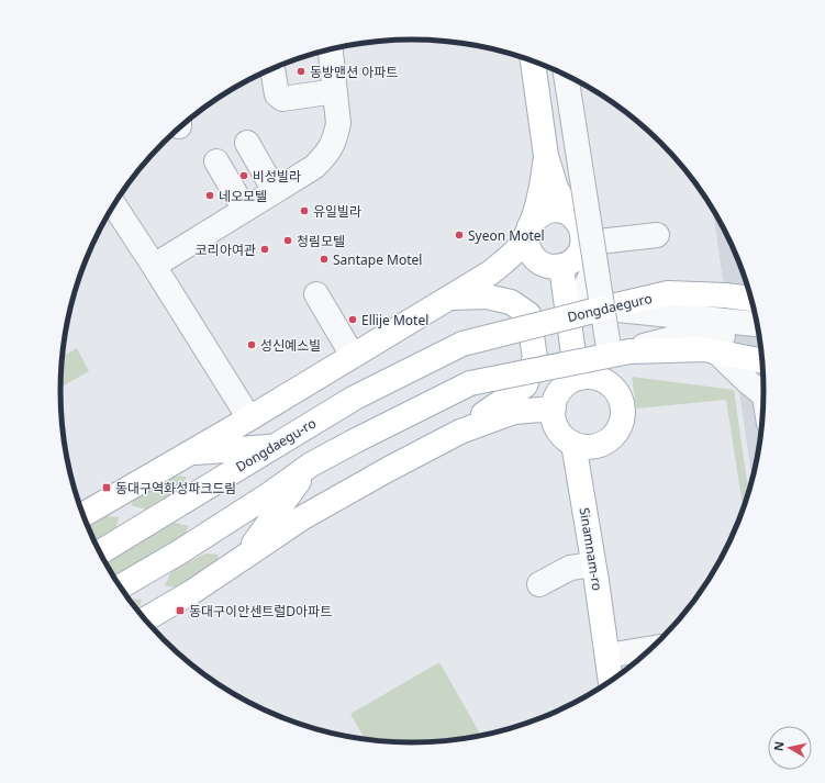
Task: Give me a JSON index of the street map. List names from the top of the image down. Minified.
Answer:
{"streets":{"main road":["Dongdaeguro","Dongdaegu-ro","Sinamnam-ro"]},"crossings":[["Dongdaeguro","Dongdaegu-ro"]],"places":{"other":["동방맨션 아파트","비성빌라","네오모텔","유일빌라","Syeon Motel","청림모텔","코리아여관","Santape Motel","Ellije Motel","성신예스빌"],"transit":["동대구역화성파크드림","동대구이안센트럴D아파트"]},"north":"left"}
